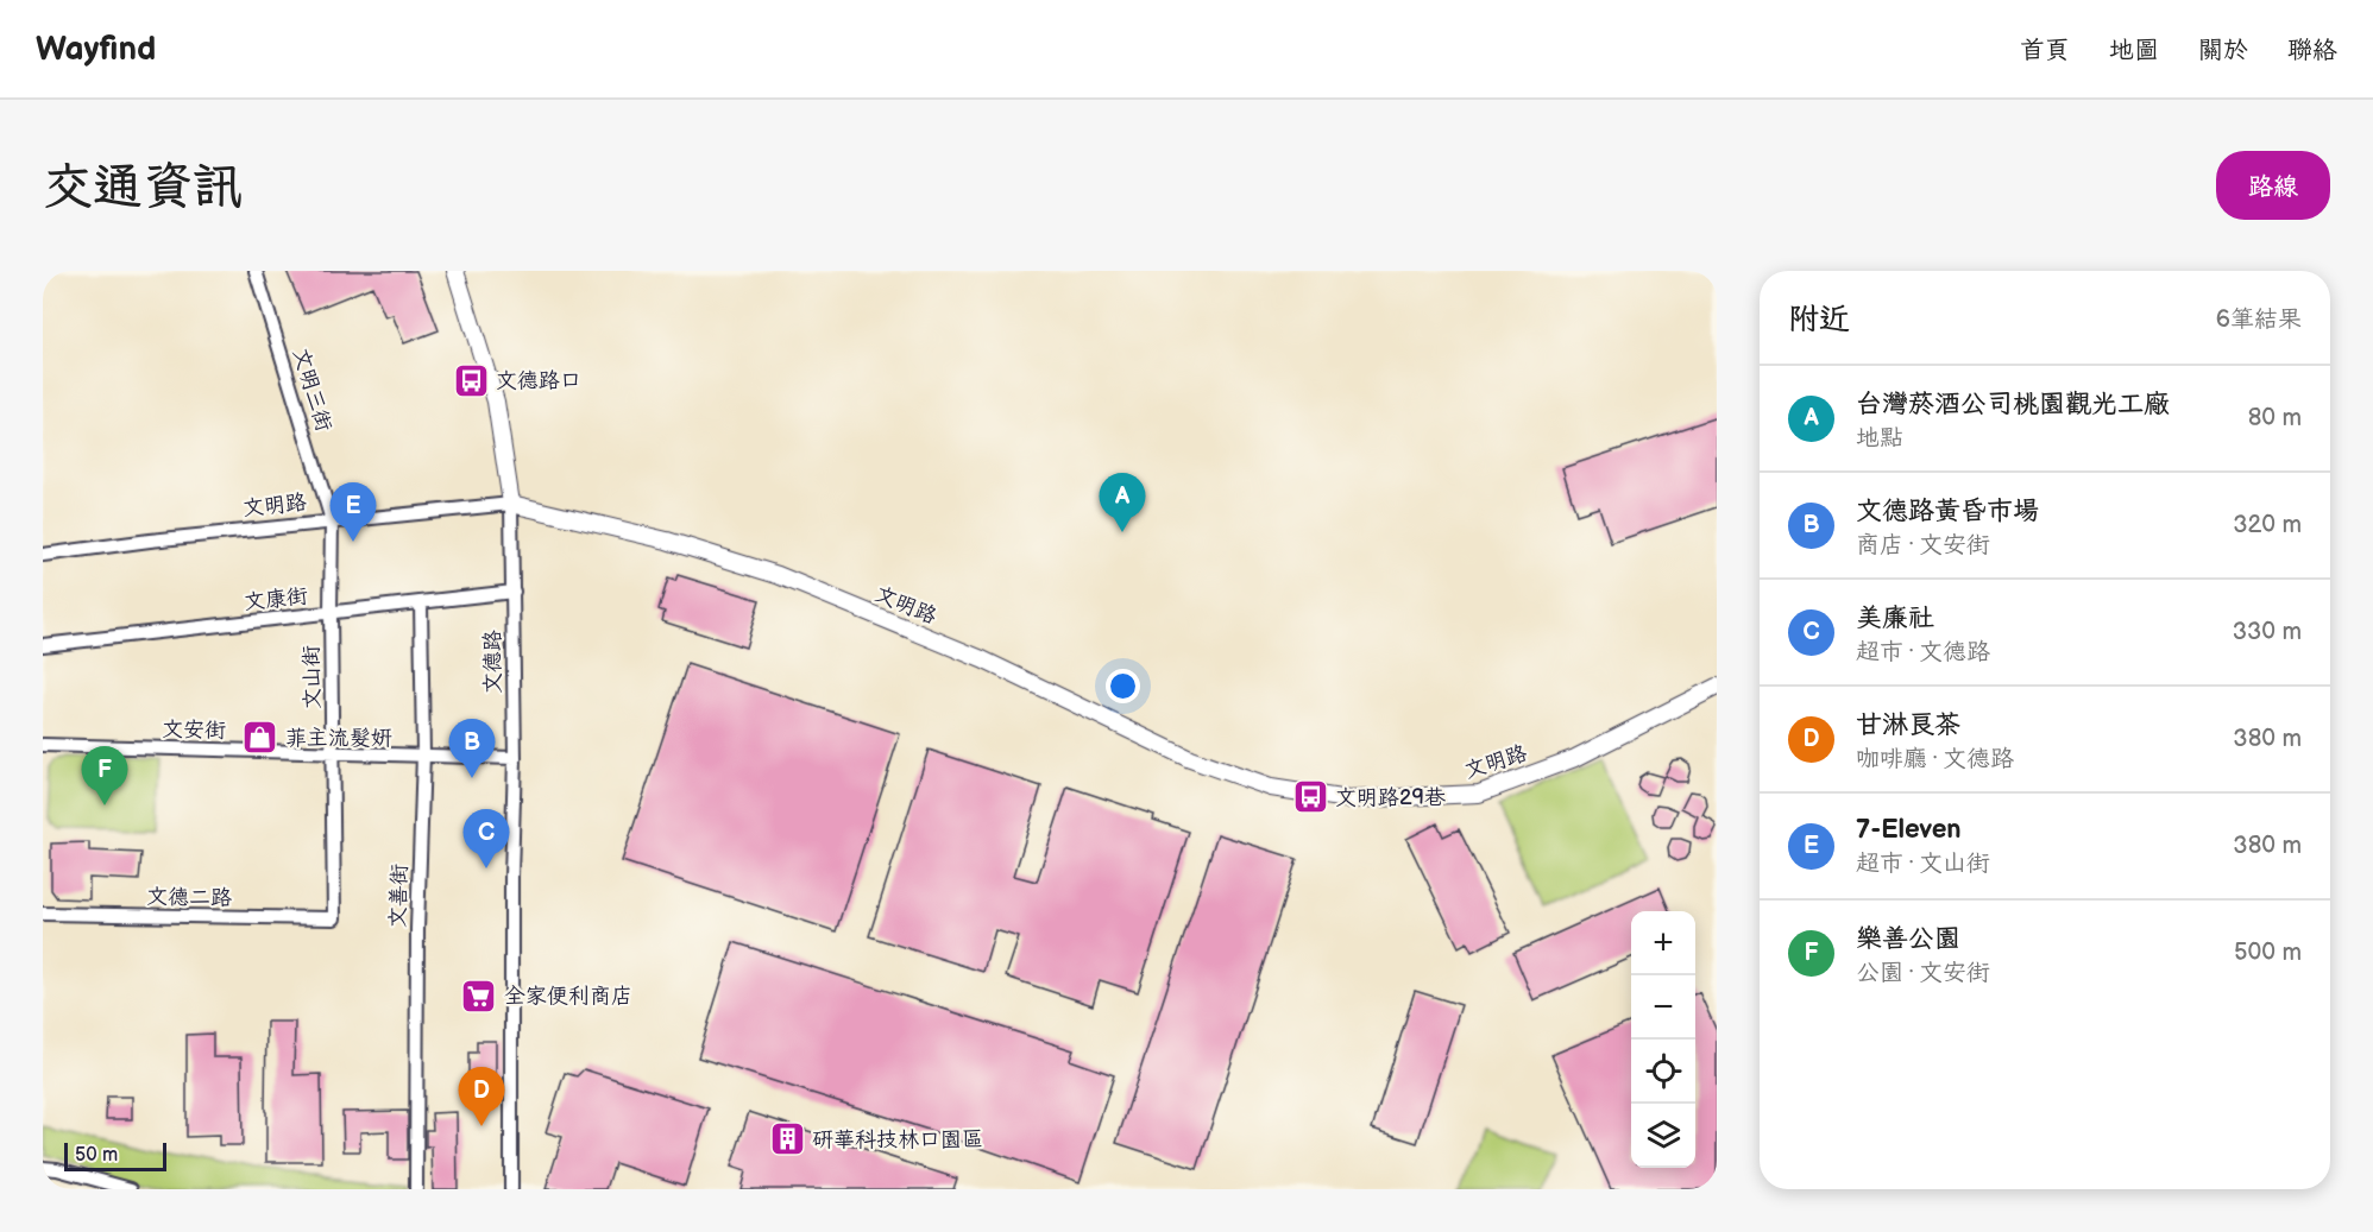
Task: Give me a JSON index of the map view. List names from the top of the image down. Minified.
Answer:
{"streets":{"street":["文明三街","文明路","文康街","文德路","文山街","文安街","文善街","文德二路"]},"crossings":[["文明三街","文明路"],["文明三街","文山街"],["文明路","文德路"],["文明路","文山街"],["文康街","文德路"],["文康街","文山街"],["文康街","文善街"],["文德路","文安街"],["文山街","文安街"],["文山街","文德二路"],["文安街","文善街"]],"places":{"bus stop":["文德路口","文明路29巷"],"shop":["菲主流髮妍"],"supermarket":["全家便利商店"],"building":["研華科技林口園區"]},"scale_bar":"50 m","page":{"header":"Wayfind","nav":["首頁","地圖","關於","聯絡"],"buttons":"路線","title":"交通資訊","heading":["附近","6筆結果"],"list":[{"mark":"A","name":"台灣菸酒公司桃園觀光工廠","note":"地點","value":"80 m"},{"mark":"B","name":"文德路黃昏市場","note":"商店 · 文安街","value":"320 m"},{"mark":"C","name":"美廉社","note":"超市 · 文德路","value":"330 m"},{"mark":"D","name":"甘淋良茶","note":"咖啡廳 · 文德路","value":"380 m"},{"mark":"E","name":"7-Eleven","note":"超市 · 文山街","value":"380 m"},{"mark":"F","name":"樂善公園","note":"公園 · 文安街","value":"500 m"}],"pins":["A","E","B","F","C","D"],"map_buttons":["+","−"],"scale":"50 m"}}
